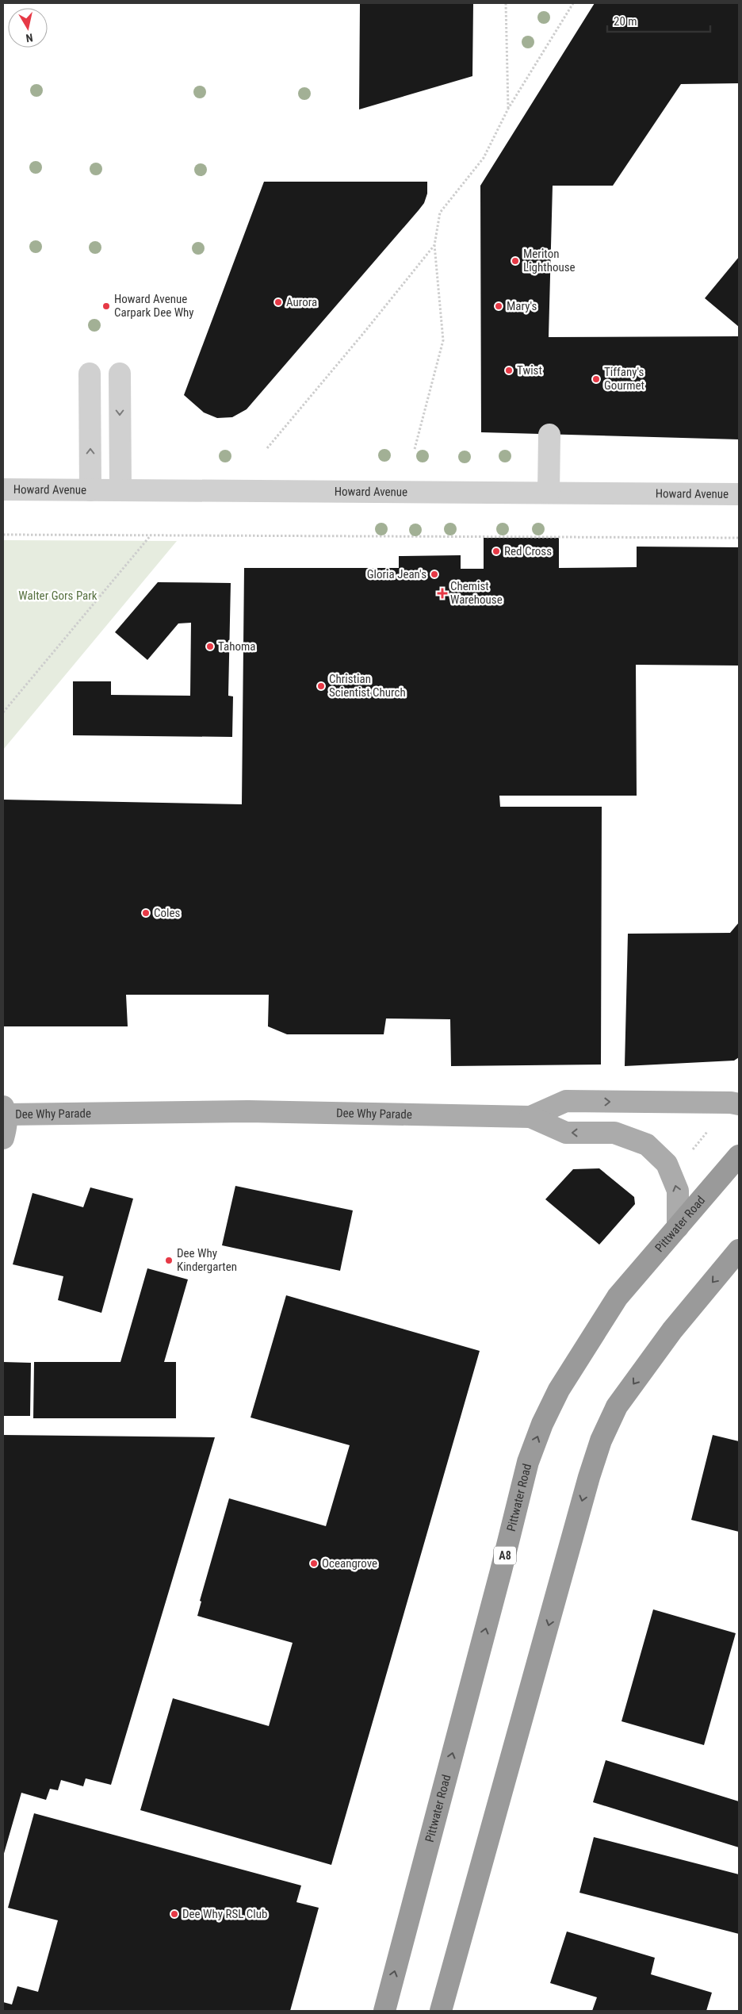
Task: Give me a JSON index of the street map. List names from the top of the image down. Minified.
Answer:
{"streets":{"highway":["Pittwater Road","A8"],"main road":["Dee Why Parade"],"street":["Howard Avenue"]},"parks":["Walter Gors Park"],"places":{"other":["Meriton Lighthouse","Aurora","Howard Avenue Carpark Dee Why","Mary's","Twist","Tiffany's Gourmet","Red Cross","Gloria Jean's","Tahoma","Christian Scientist Church","Coles","Dee Why Kindergarten","Oceangrove","Dee Why RSL Club"],"health":["Chemist Warehouse"]},"scale_bar":"20 m","north":"bottom"}
